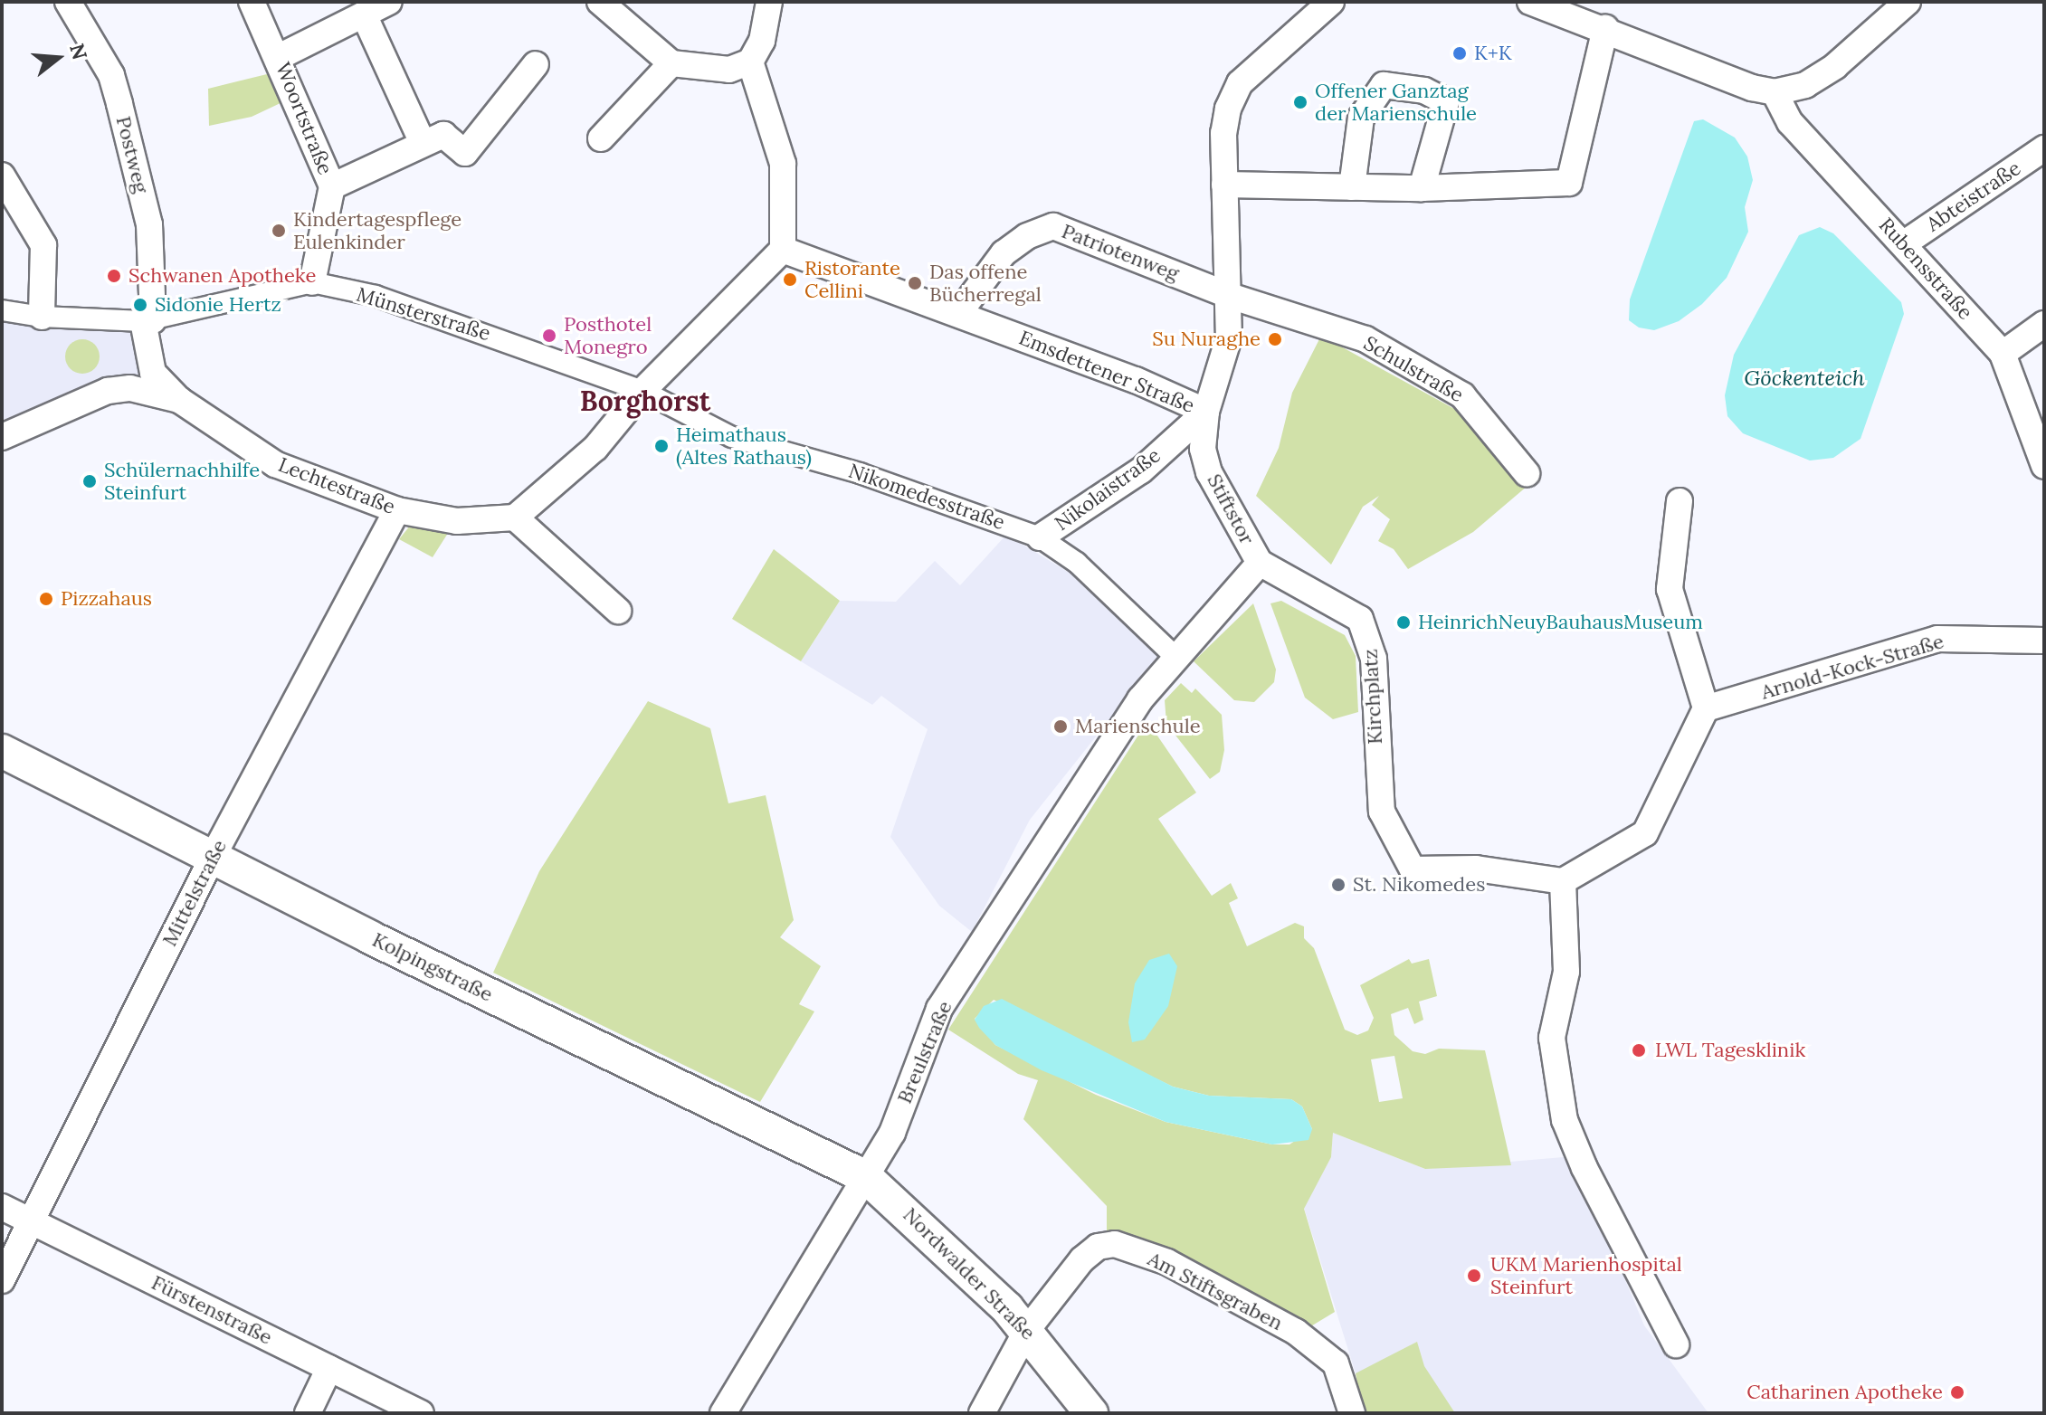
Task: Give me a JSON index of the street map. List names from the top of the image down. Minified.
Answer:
{"streets":{"street":["Woortstraße","Postweg","Abteistraße","Patriotenweg","Rubensstraße","Münsterstraße","Schulstraße","Emsdettener Straße","Lechtestraße","Nikolaistraße","Nikomedesstraße","Stiftstor","Arnold-Kock-Straße","Kirchplatz","Mittelstraße","Kolpingstraße","Breulstraße","Nordwalder Straße","Am Stiftsgraben","Fürstenstraße"]},"crossings":[["Woortstraße","Münsterstraße"],["Postweg","Münsterstraße"],["Postweg","Lechtestraße"],["Abteistraße","Rubensstraße"],["Patriotenweg","Schulstraße"],["Patriotenweg","Emsdettener Straße"],["Münsterstraße","Lechtestraße"],["Münsterstraße","Nikomedesstraße"],["Schulstraße","Emsdettener Straße"],["Emsdettener Straße","Nikolaistraße"],["Emsdettener Straße","Stiftstor"],["Lechtestraße","Mittelstraße"],["Nikolaistraße","Nikomedesstraße"],["Nikolaistraße","Stiftstor"],["Nikomedesstraße","Breulstraße"],["Stiftstor","Kirchplatz"],["Mittelstraße","Kolpingstraße"],["Mittelstraße","Fürstenstraße"],["Kolpingstraße","Breulstraße"],["Kolpingstraße","Nordwalder Straße"],["Breulstraße","Nordwalder Straße"],["Nordwalder Straße","Am Stiftsgraben"]],"districts":["Borghorst"],"water":["Göckenteich"],"places":["K+K","Offener Ganztag der Marienschule","Kindertagespflege Eulenkinder","Schwanen Apotheke","Ristorante Cellini","Das offene Bücherregal","Sidonie Hertz","Posthotel Monegro","Su Nuraghe","Heimathaus (Altes Rathaus)","Schülernachhilfe Steinfurt","Pizzahaus","HeinrichNeuyBauhausMuseum","Marienschule","St. Nikomedes","LWL Tagesklinik","UKM Marienhospital Steinfurt","Catharinen Apotheke"],"north":"right"}
